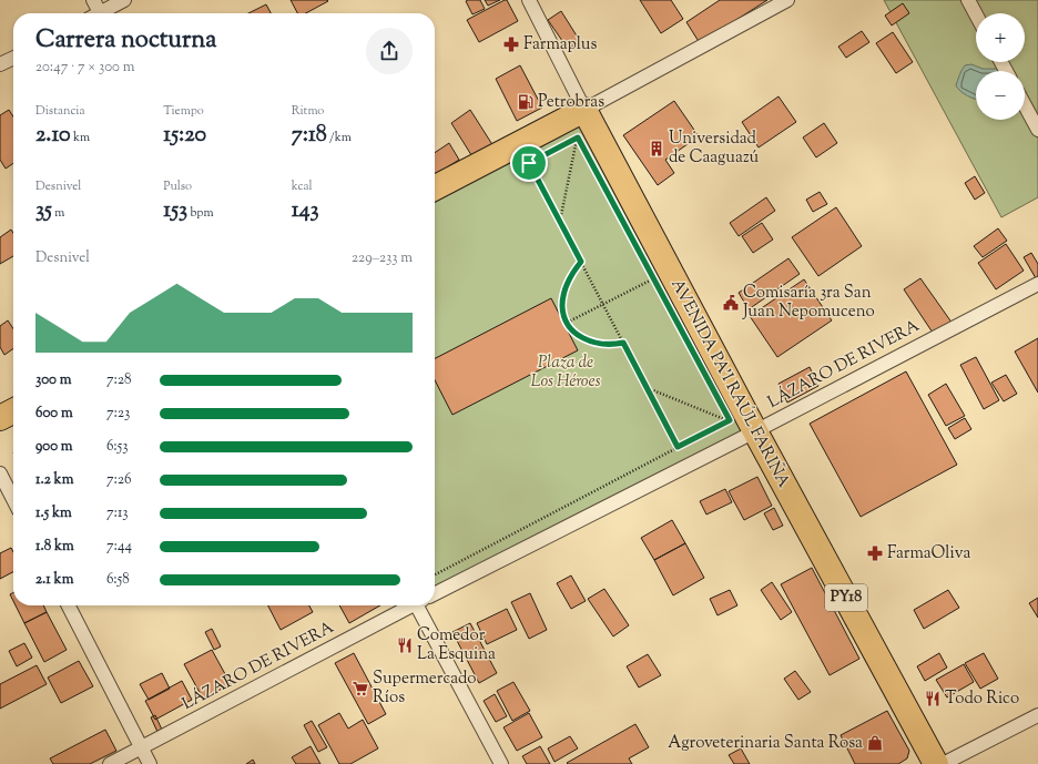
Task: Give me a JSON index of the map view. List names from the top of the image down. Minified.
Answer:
{"streets":{"highway":["AVENIDA PA'I RAÚL FARIÑA","PY18"],"street":["LÁZARO DE RIVERA"]},"crossings":[["LÁZARO DE RIVERA","AVENIDA PA'I RAÚL FARIÑA"]],"parks":["Plaza de Los Héroes"],"places":{"pharmacy":["Farmaplus","FarmaOliva"],"fuel station":["Petrobras"],"building":["Universidad de Caaguazú"],"public building":["Comisaría 3ra San Juan Nepomuceno"],"restaurant":["Comedor La Esquina","Todo Rico"],"supermarket":["Supermercado Ríos"],"shop":["Agroveterinaria Santa Rosa"]},"page":{"map_buttons":["+","−"],"heading":["Carrera nocturna","20:47 · 7 × 300 m"],"stats":[["Distancia","2.10 km"],["Tiempo","15:20"],["Ritmo","7:18 /km"],["Desnivel","35 m"],["Pulso","153 bpm"],["kcal","143"]],"chart":["Desnivel","229–233 m"],"list":[{"name":"300 m","note":"7:28"},{"name":"600 m","note":"7:23"},{"name":"900 m","note":"6:53"},{"name":"1.2 km","note":"7:26"},{"name":"1.5 km","note":"7:13"},{"name":"1.8 km","note":"7:44"},{"name":"2.1 km","note":"6:58"}]}}
